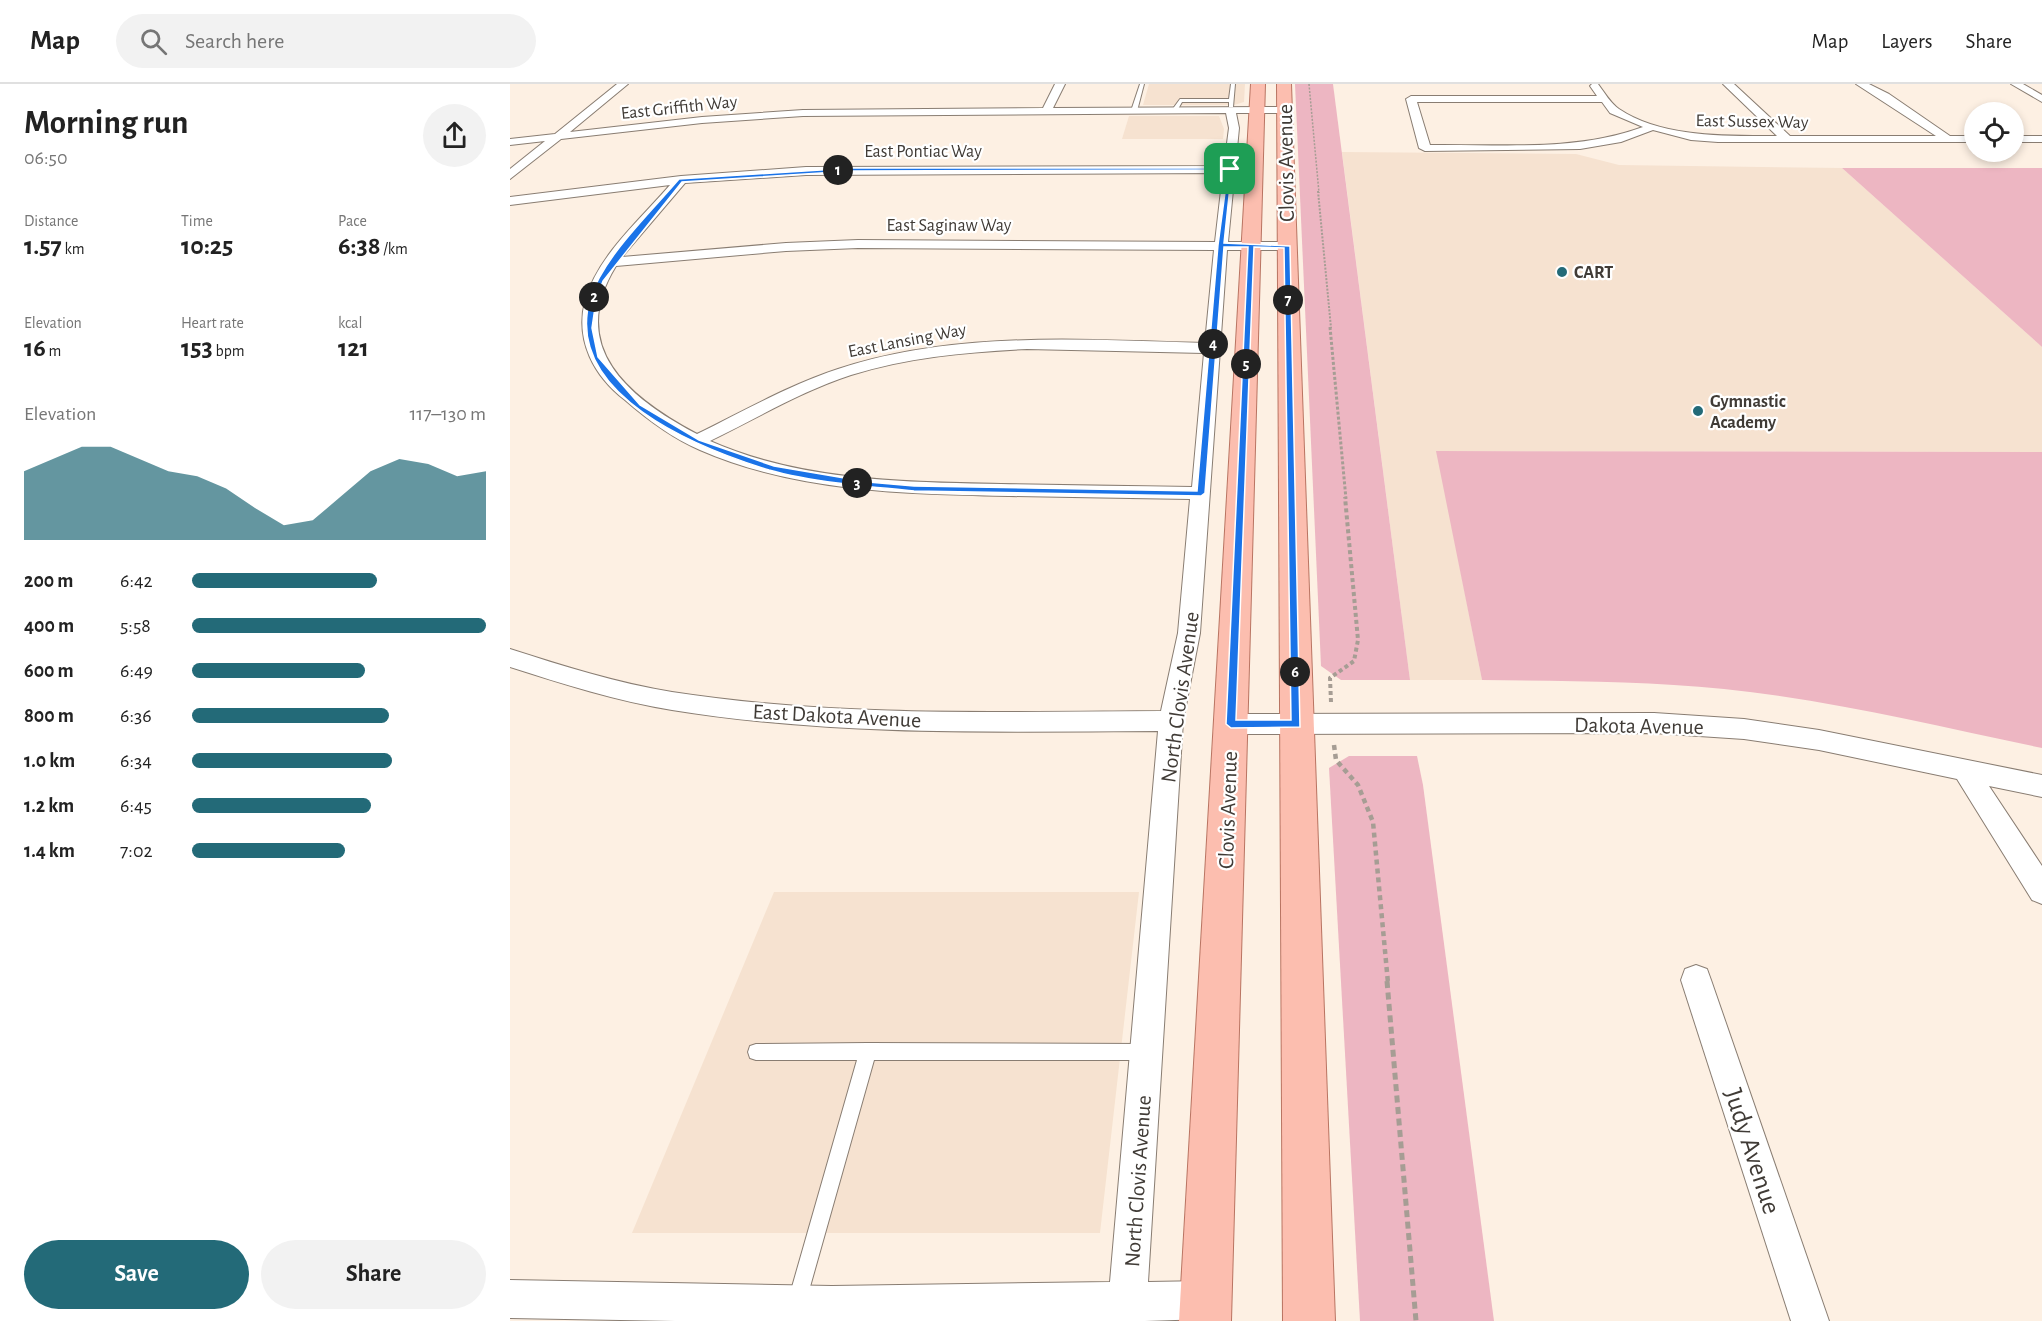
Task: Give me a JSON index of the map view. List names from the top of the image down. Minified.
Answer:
{"streets":{"main road":["Clovis Avenue"],"street":["East Griffith Way","East Sussex Way","East Pontiac Way","East Saginaw Way","East Lansing Way","North Clovis Avenue","East Dakota Avenue","Dakota Avenue","Judy Avenue"]},"crossings":[["East Griffith Way","Clovis Avenue"],["East Griffith Way","North Clovis Avenue"],["East Pontiac Way","North Clovis Avenue"],["Clovis Avenue","East Saginaw Way"],["Clovis Avenue","North Clovis Avenue"],["Clovis Avenue","Dakota Avenue"],["East Saginaw Way","North Clovis Avenue"],["East Lansing Way","North Clovis Avenue"],["North Clovis Avenue","East Dakota Avenue"]],"places":["CART","Gymnastic Academy"],"page":{"header":"Map","search":"Search here","nav":["Map","Layers","Share"],"heading":["Morning run","06:50"],"pins":["1","2","7","4","5","3","6"],"stats":[["Distance","1.57 km"],["Time","10:25"],["Pace","6:38 /km"],["Elevation","16 m"],["Heart rate","153 bpm"],["kcal","121"]],"chart":["Elevation","117–130 m"],"list":[{"name":"200 m","note":"6:42"},{"name":"400 m","note":"5:58"},{"name":"600 m","note":"6:49"},{"name":"800 m","note":"6:36"},{"name":"1.0 km","note":"6:34"},{"name":"1.2 km","note":"6:45"},{"name":"1.4 km","note":"7:02"}],"buttons":["Save","Share"]}}
